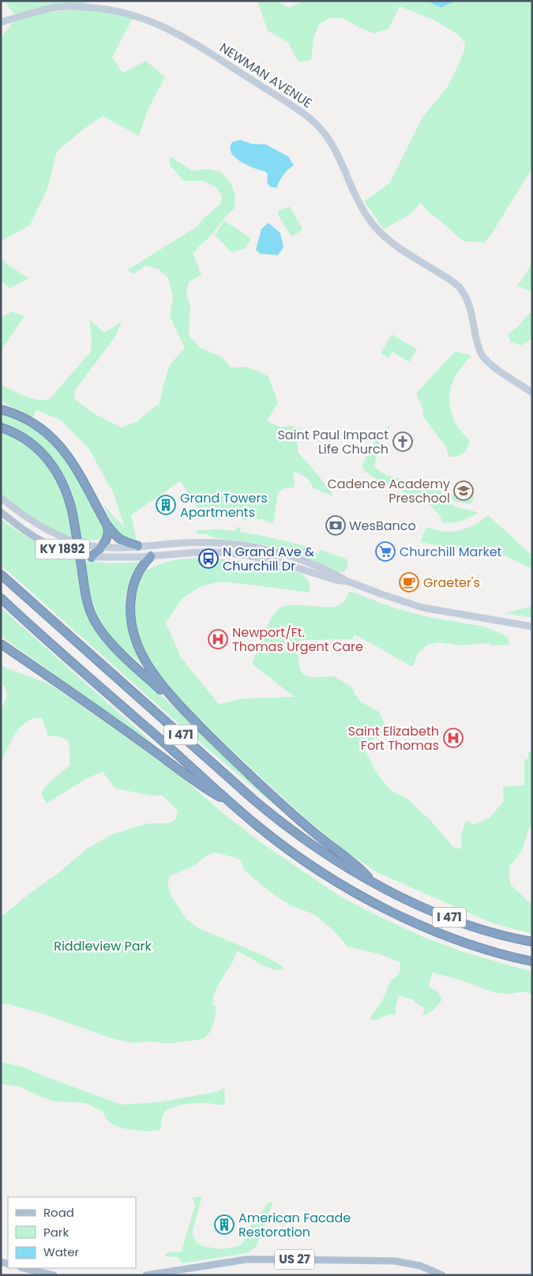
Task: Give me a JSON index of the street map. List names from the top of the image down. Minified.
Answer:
{"streets":{"highway":["I 471"],"main road":["NEWMAN AVENUE","KY 1892","US 27"]},"parks":["Riddleview Park"],"places":{"church":["Saint Paul Impact Life Church"],"school or university":["Cadence Academy Preschool"],"building":["Grand Towers Apartments","American Facade Restoration"],"bank":["WesBanco"],"supermarket":["Churchill Market"],"bus stop":["N Grand Ave & Churchill Dr"],"cafe":["Graeter's"],"hospital":["Newport/Ft. Thomas Urgent Care","Saint Elizabeth Fort Thomas"]},"legend":["Road","Park","Water"]}
